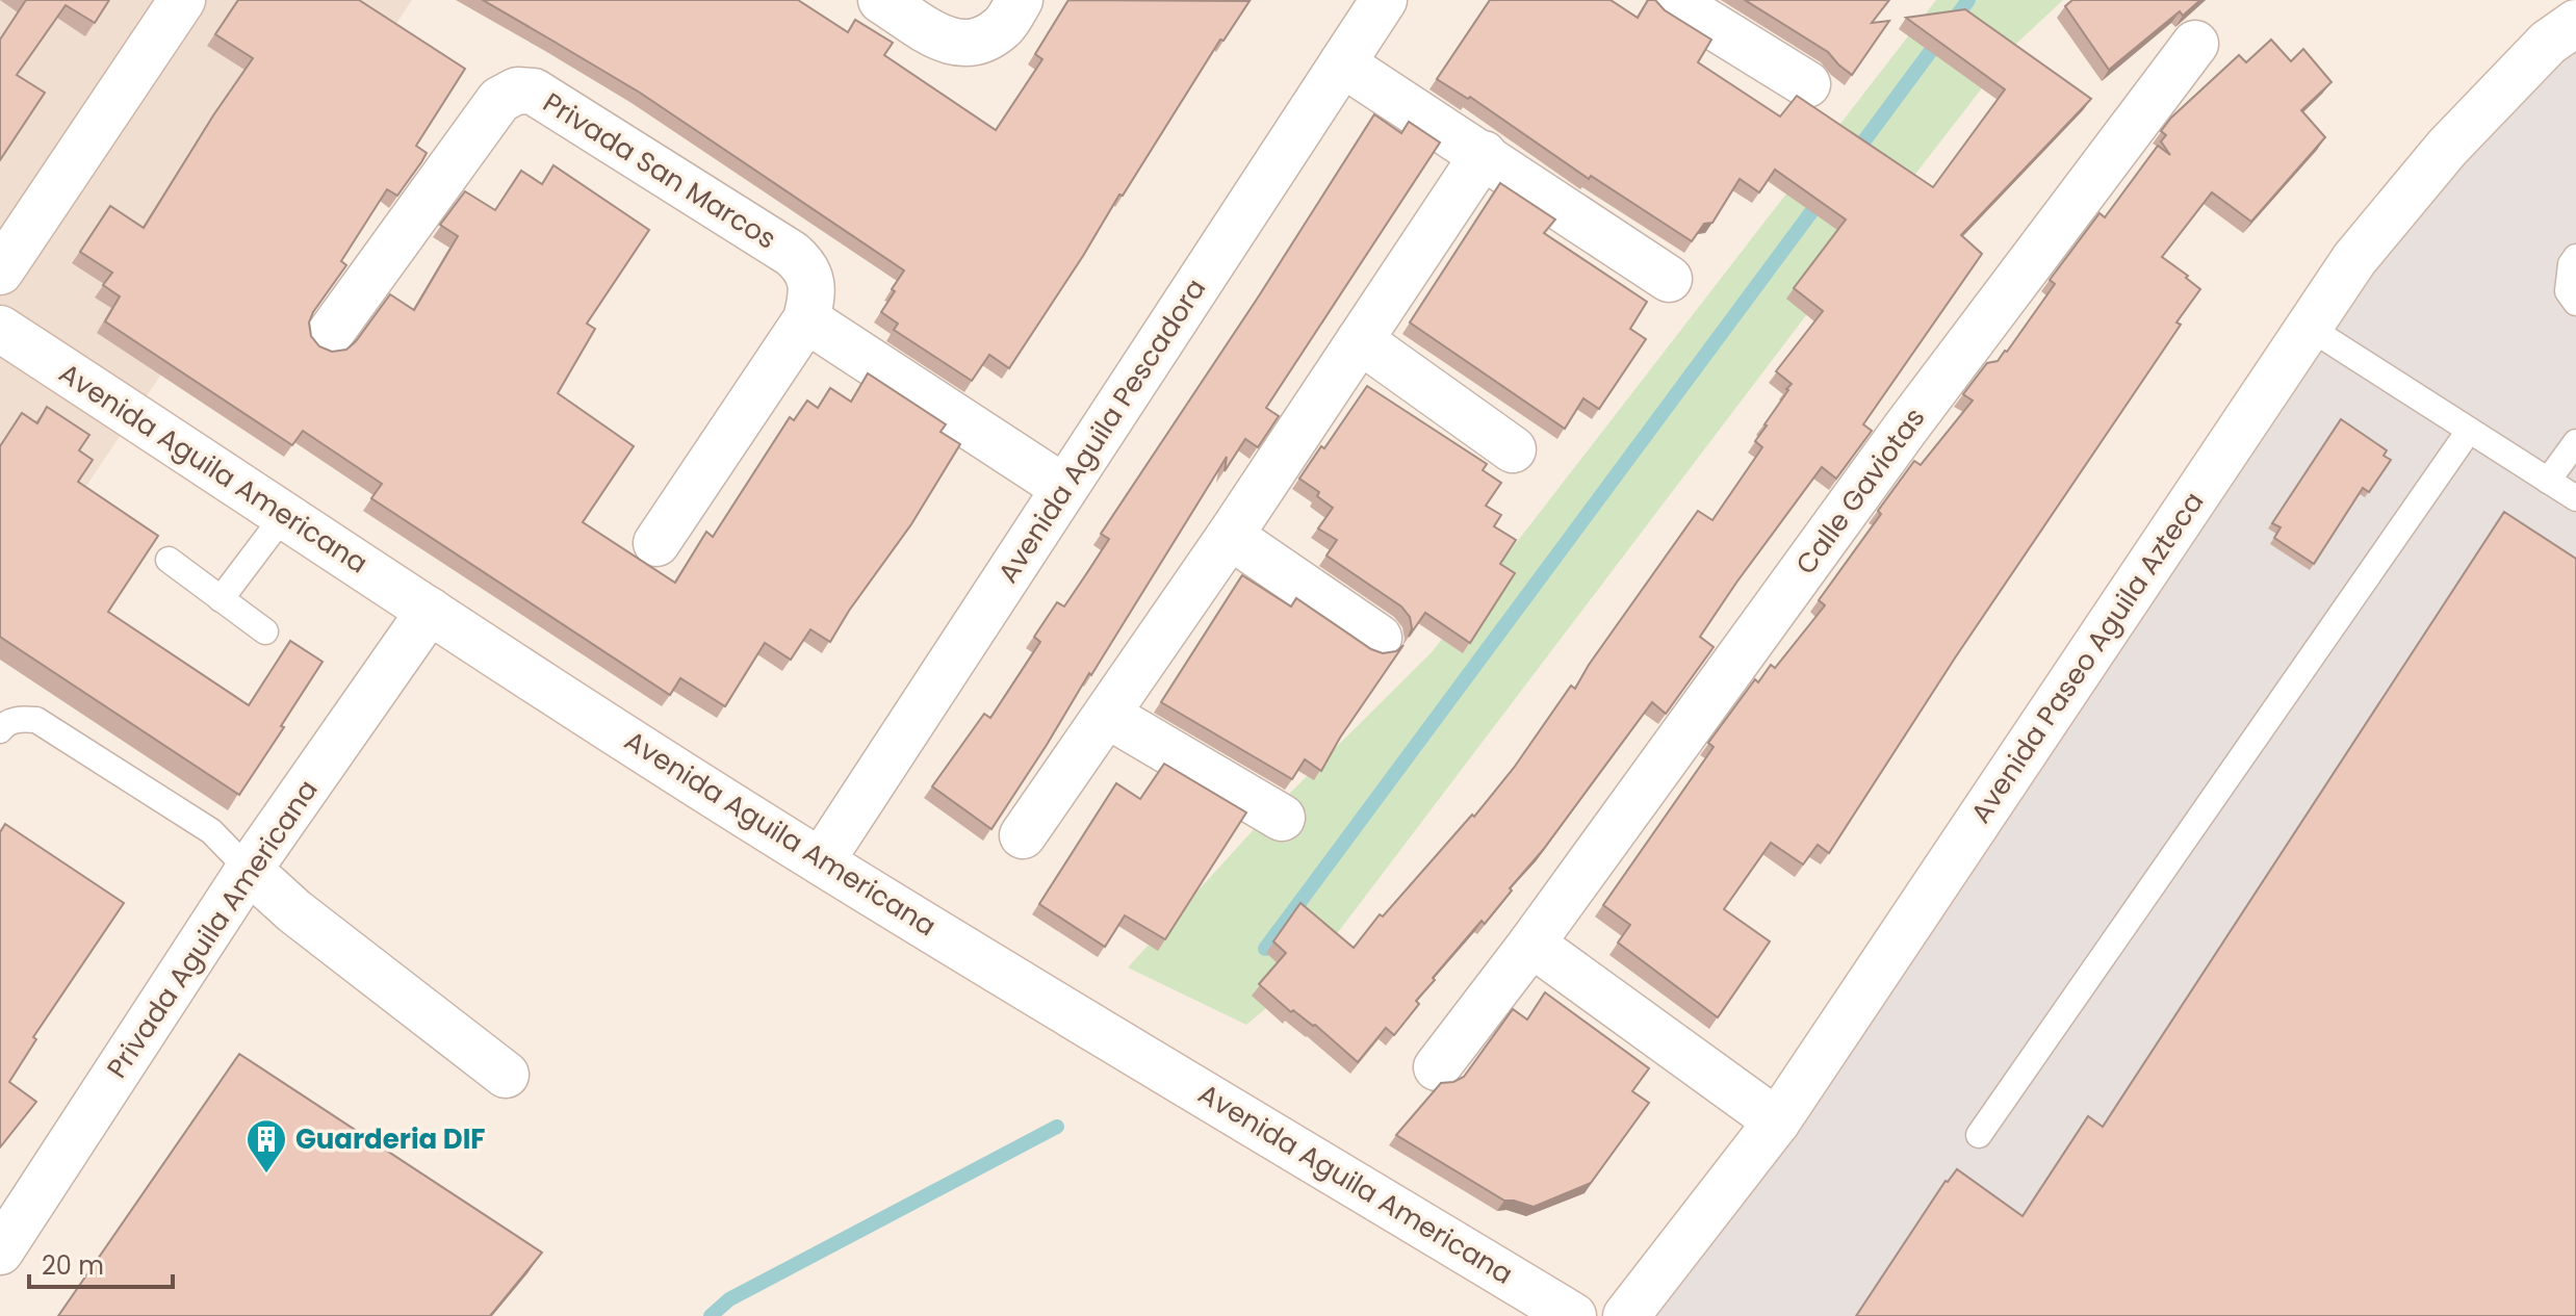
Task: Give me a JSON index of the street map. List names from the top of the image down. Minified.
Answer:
{"streets":{"street":["Privada San Marcos","Avenida Aguila Pescadora","Avenida Aguila Americana","Calle Gaviotas","Avenida Paseo Aguila Azteca","Privada Aguila Americana"]},"crossings":[["Avenida Aguila Pescadora","Avenida Aguila Americana"],["Avenida Aguila Americana","Privada Aguila Americana"]],"places":{"building":["Guarderia DIF"]},"scale_bar":"20 m"}
